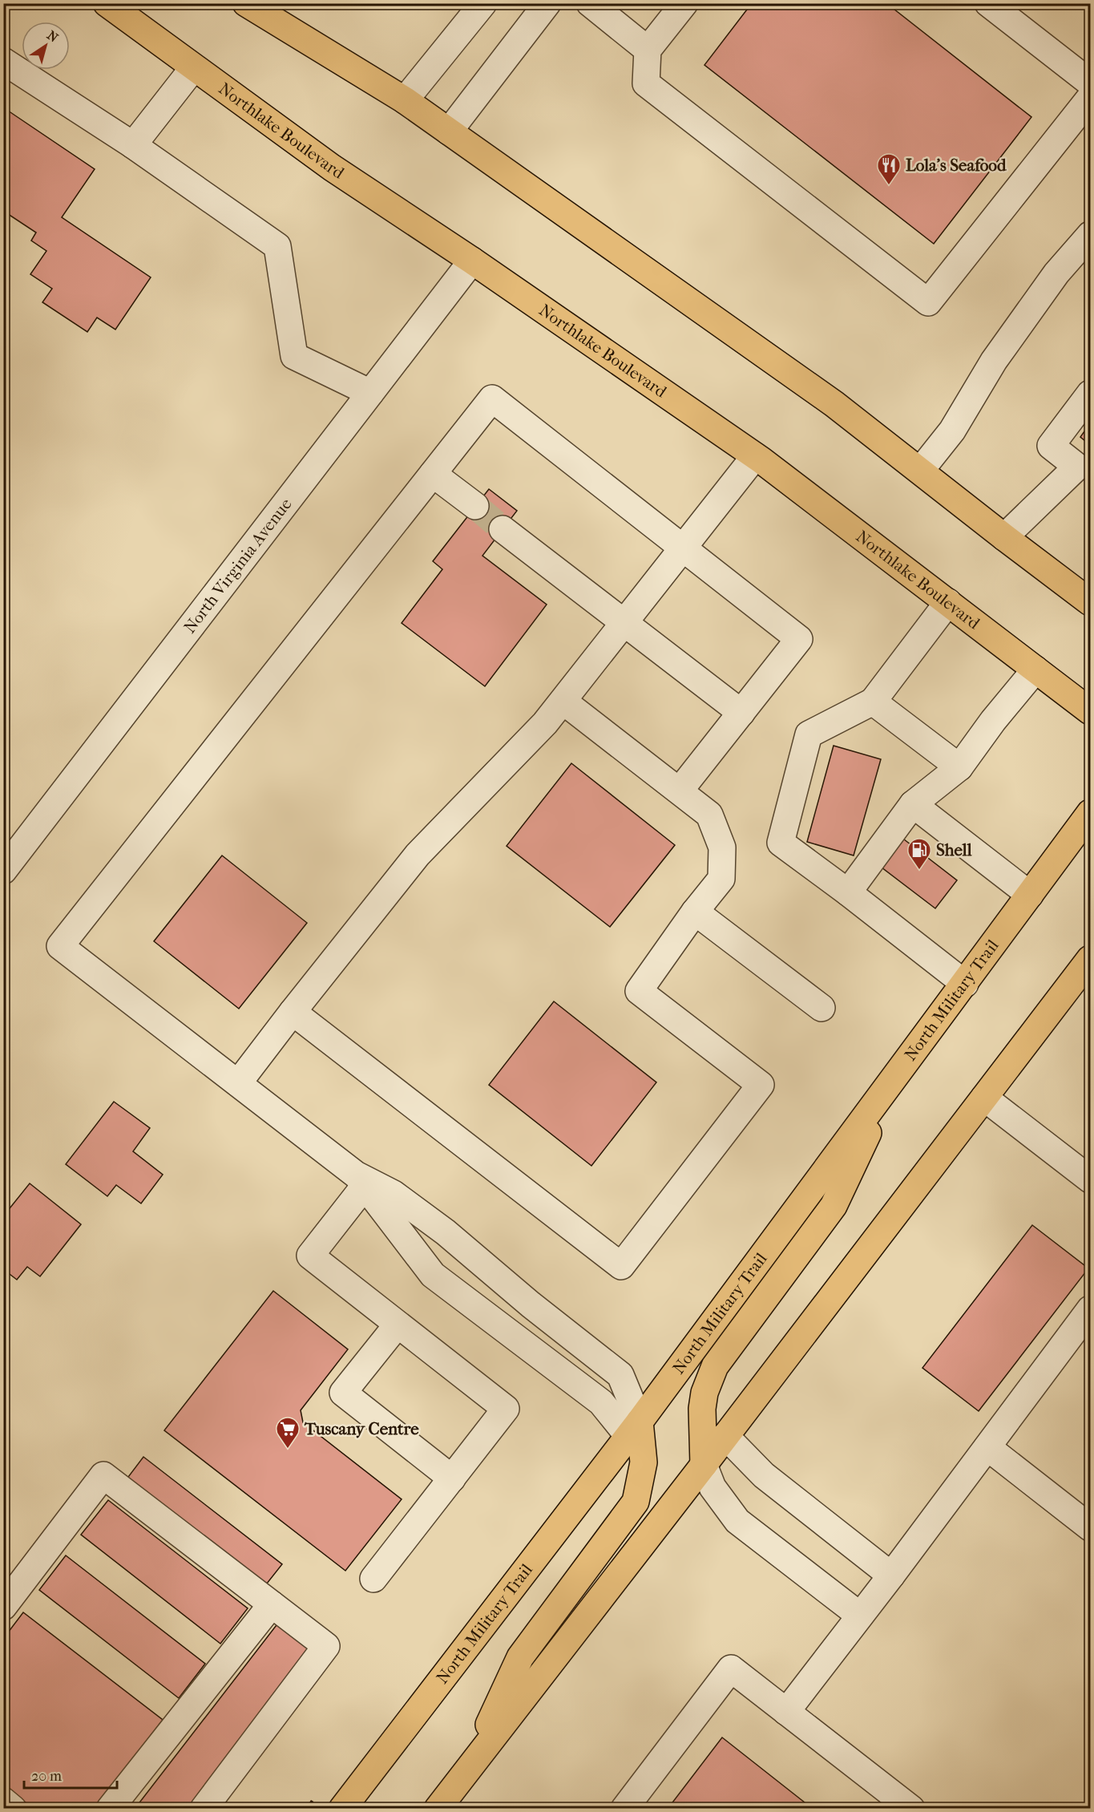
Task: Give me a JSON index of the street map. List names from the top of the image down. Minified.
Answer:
{"streets":{"main road":["Northlake Boulevard","North Military Trail"],"street":["North Virginia Avenue"]},"crossings":[["Northlake Boulevard","North Virginia Avenue"]],"places":{"restaurant":["Lola's Seafood"],"fuel station":["Shell"],"supermarket":["Tuscany Centre"]},"scale_bar":"20 m","north":"top right"}
